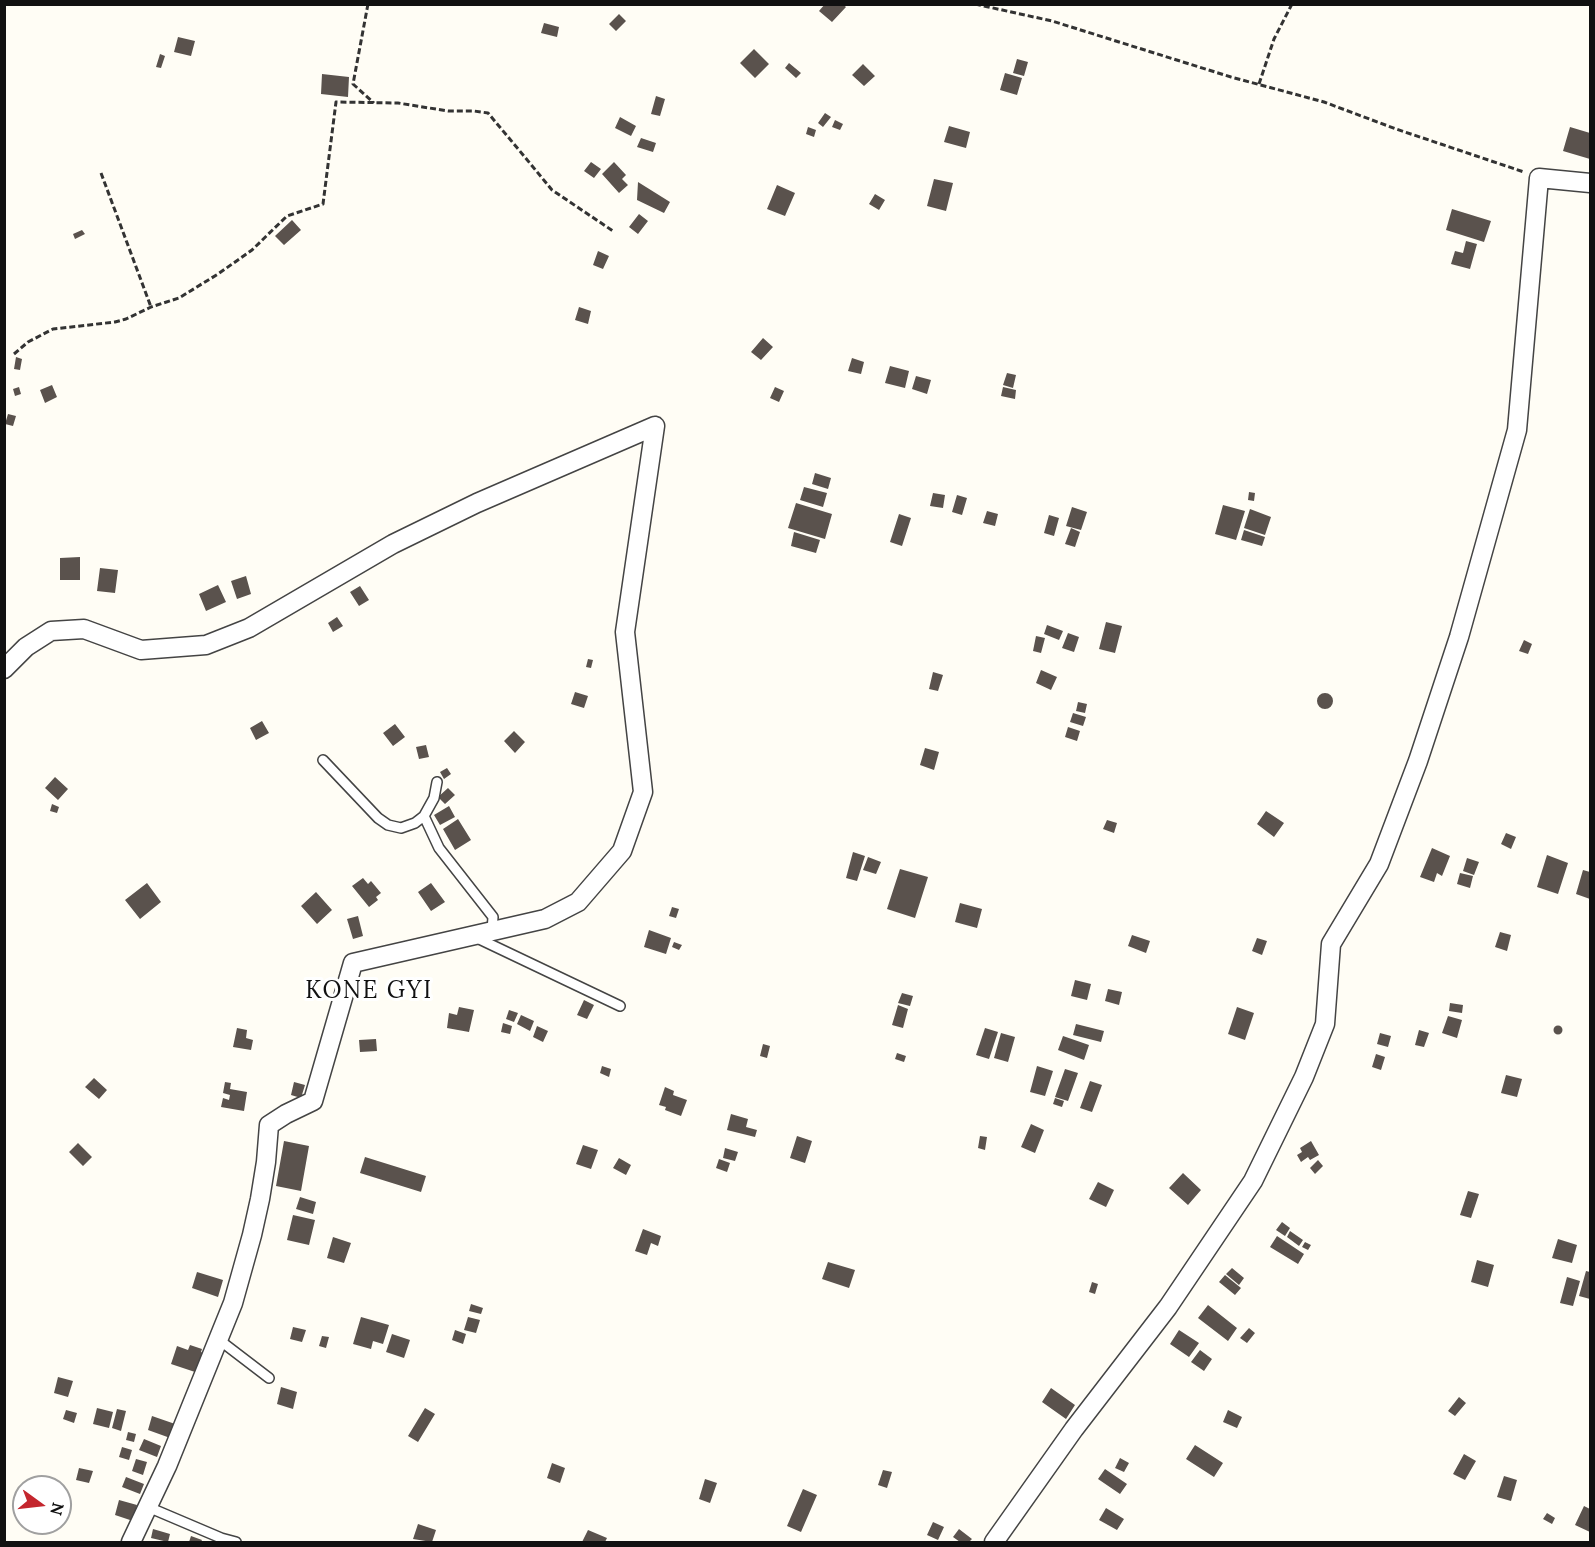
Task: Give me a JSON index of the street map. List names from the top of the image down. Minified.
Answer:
{"districts":["KONE GYI"],"north":"right"}
